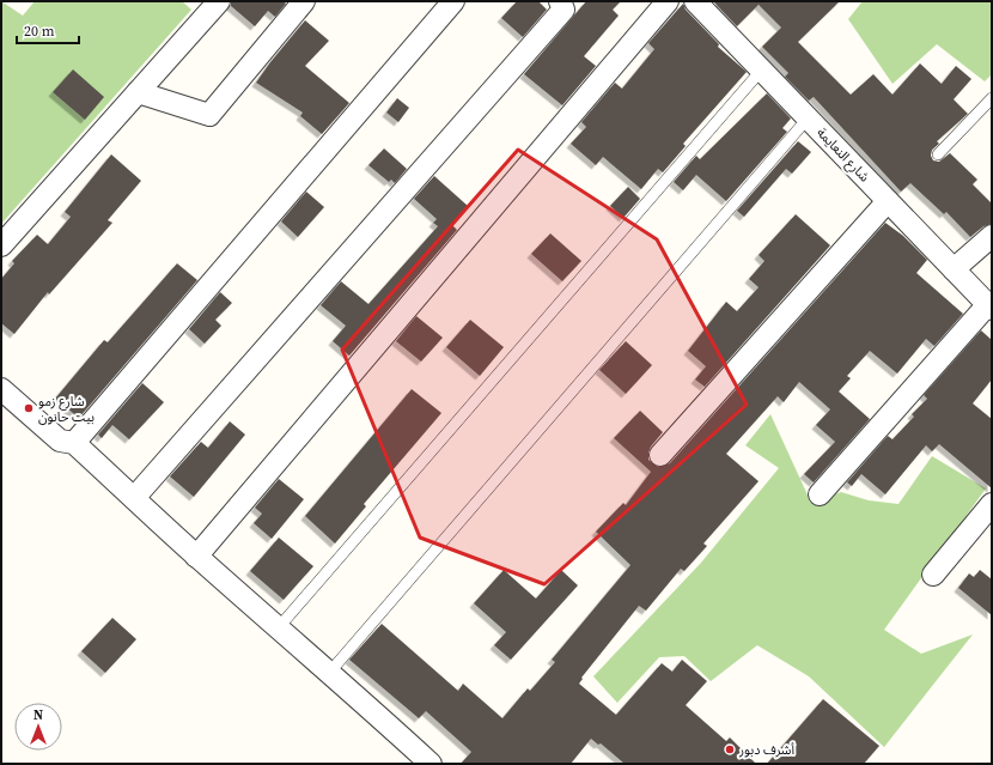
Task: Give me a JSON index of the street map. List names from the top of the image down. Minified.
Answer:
{"streets":{"street":["شارع النعايمة"]},"places":["شارع زمو بيت حانون","أشرف دبور"],"scale_bar":"20 m","north":"top"}
